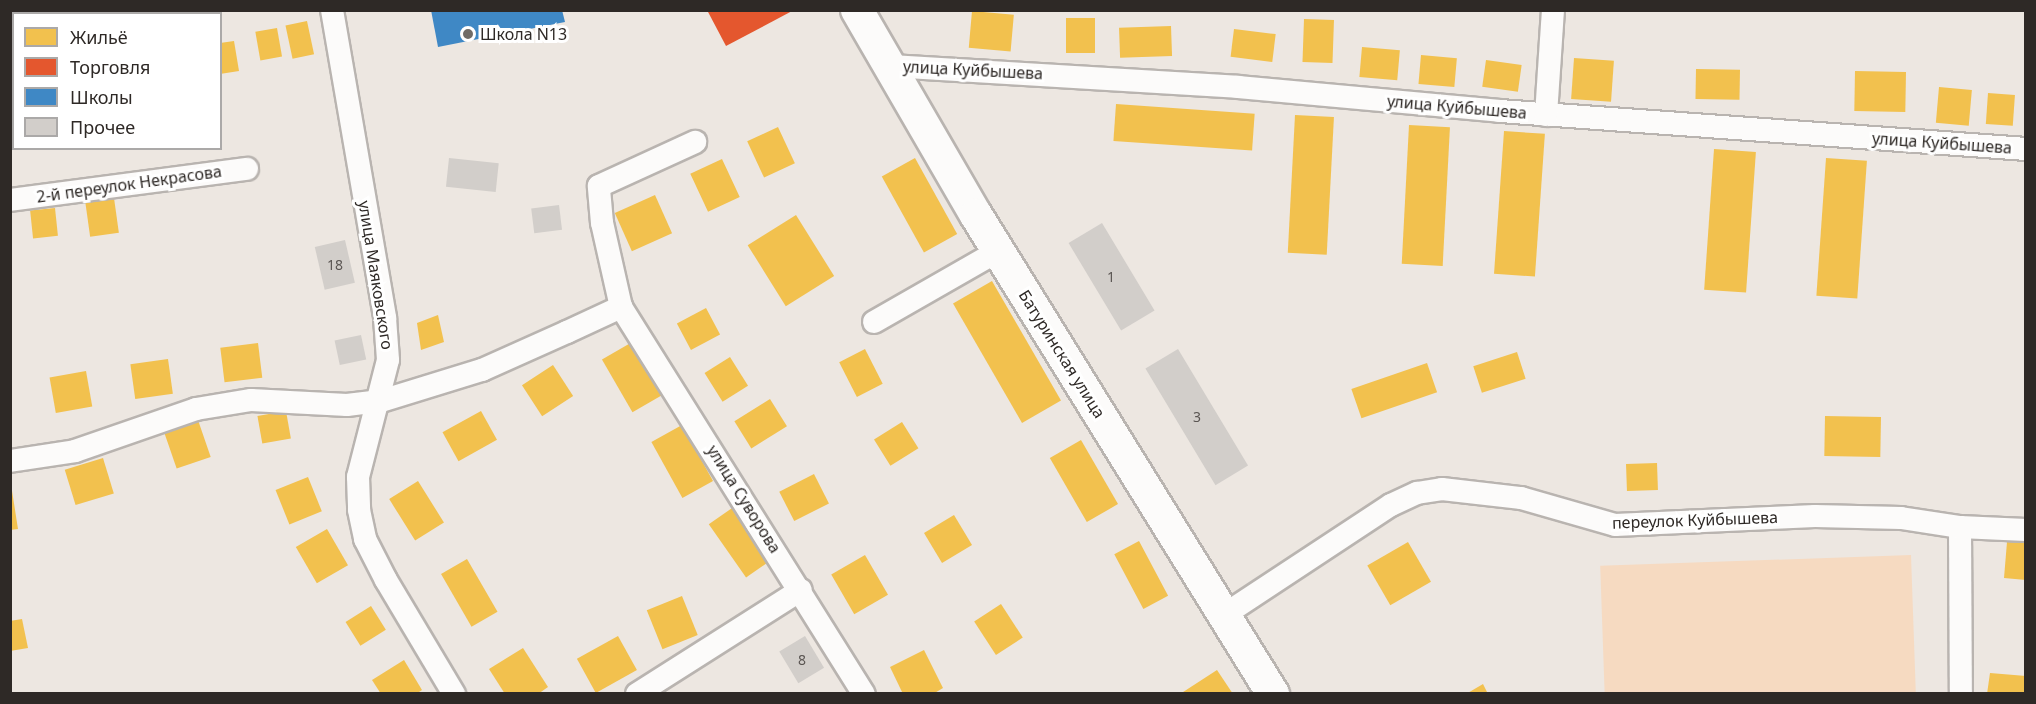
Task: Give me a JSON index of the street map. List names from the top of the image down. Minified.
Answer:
{"streets":{"main road":["Батуринская улица"],"street":["улица Куйбышева","2-й переулок Некрасова","улица Маяковского","улица Суворова","переулок Куйбышева"]},"crossings":[["улица Куйбышева","Батуринская улица"],["Батуринская улица","переулок Куйбышева"]],"places":["Школа N13"],"house_numbers":["18","1","3","8"],"legend":["Жильё","Торговля","Школы","Прочее"]}
